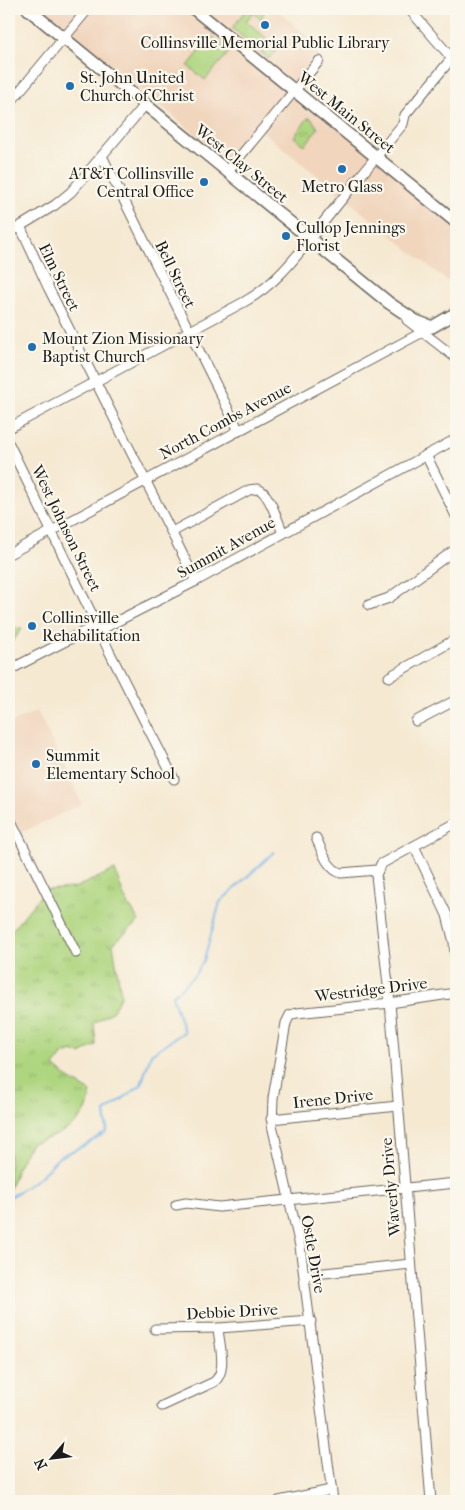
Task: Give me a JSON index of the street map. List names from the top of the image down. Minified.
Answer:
{"streets":{"main road":["West Main Street","West Clay Street","North Combs Avenue"],"street":["Bell Street","Elm Street","West Johnson Street","Summit Avenue","Westridge Drive","Irene Drive","Waverly Drive","Ostle Drive","Debbie Drive"]},"crossings":[["West Clay Street","North Combs Avenue"],["Bell Street","North Combs Avenue"],["Elm Street","North Combs Avenue"],["Elm Street","Summit Avenue"],["North Combs Avenue","West Johnson Street"],["West Johnson Street","Summit Avenue"],["Westridge Drive","Waverly Drive"],["Westridge Drive","Ostle Drive"],["Irene Drive","Waverly Drive"],["Irene Drive","Ostle Drive"],["Ostle Drive","Debbie Drive"]],"places":["Collinsville Memorial Public Library","St. John United Church of Christ","Metro Glass","AT&T Collinsville Central Office","Cullop Jennings Florist","Mount Zion Missionary Baptist Church","Collinsville Rehabilitation","Summit Elementary School"],"north":"bottom left"}
